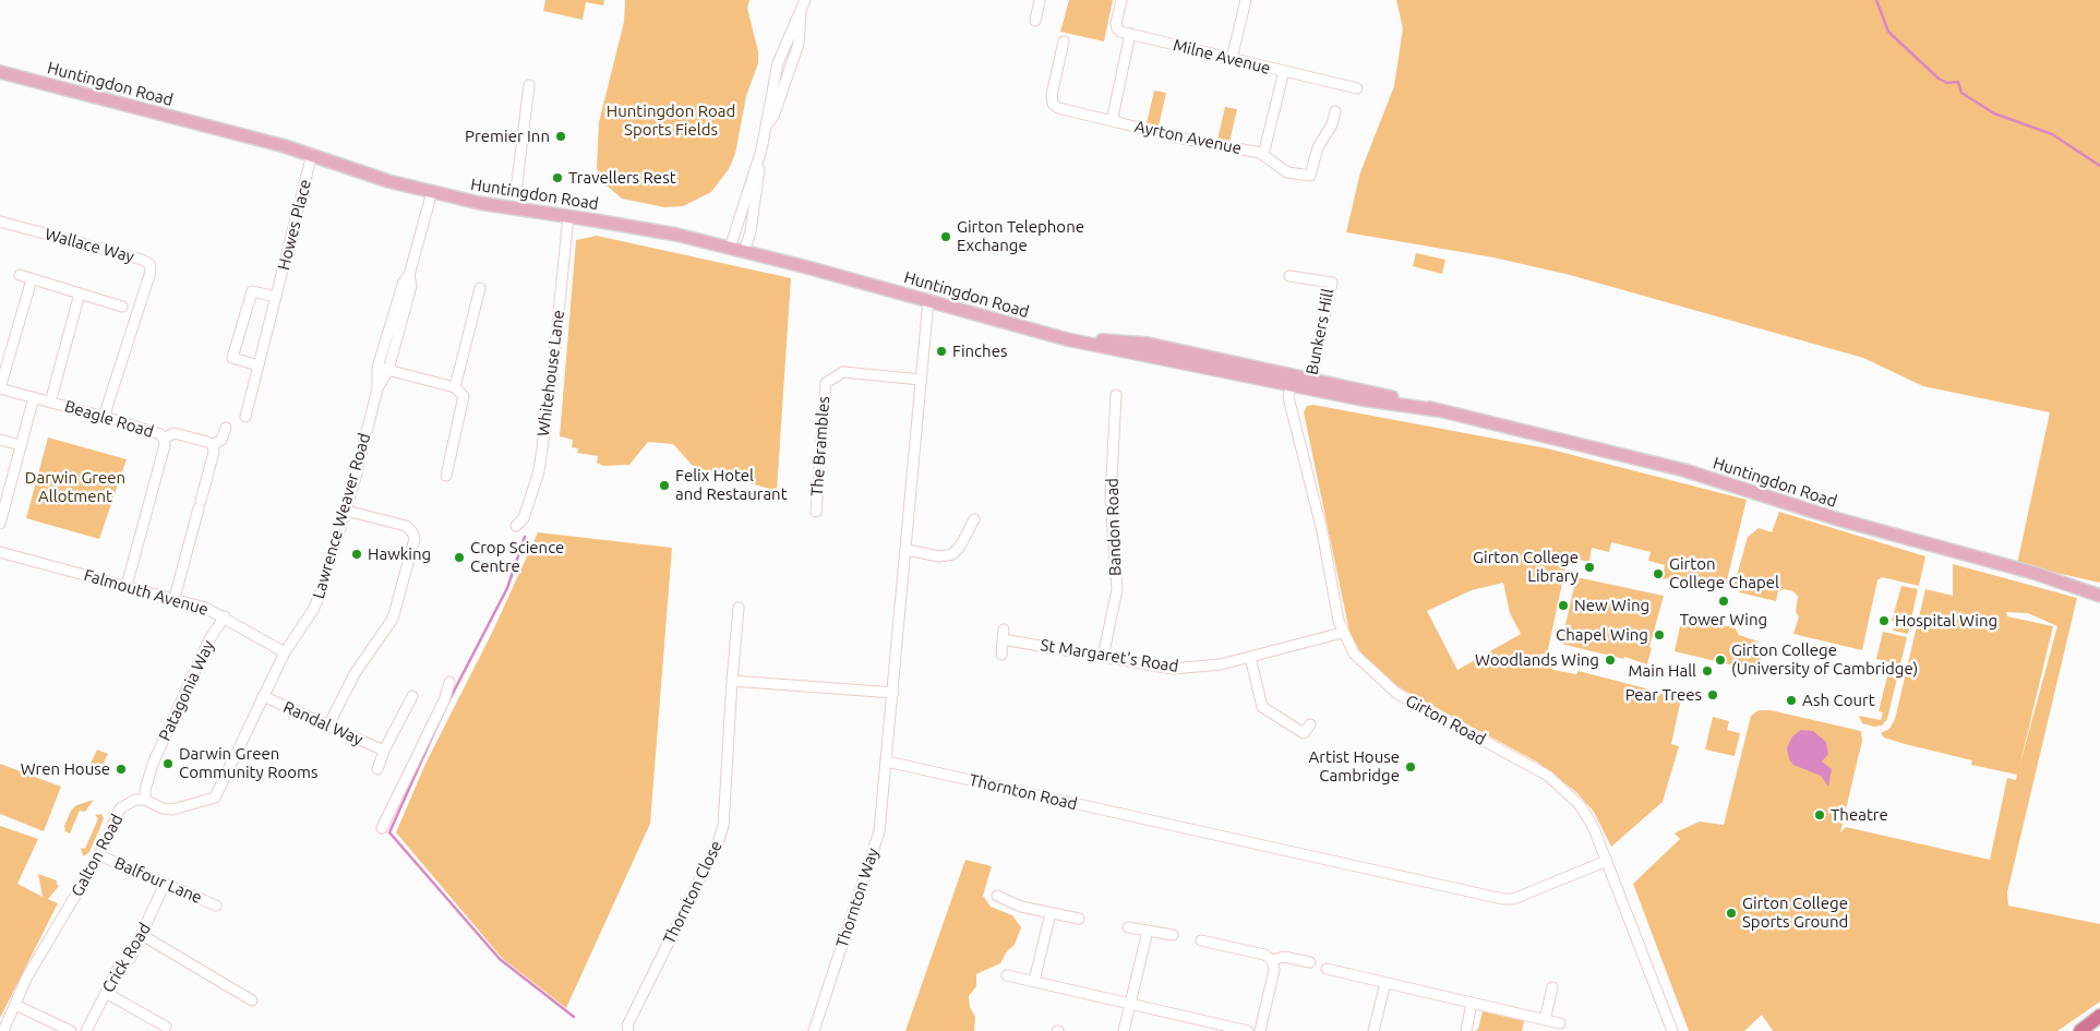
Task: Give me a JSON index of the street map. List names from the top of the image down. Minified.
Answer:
{"streets":{"main road":["Huntingdon Road"],"street":["Milne Avenue","Ayrton Avenue","Howes Place","Wallace Way","Bunkers Hill","Whitehouse Lane","Beagle Road","The Brambles","Lawrence Weaver Road","Bandon Road","Falmouth Avenue","St Margaret's Road","Patagonia Way","Girton Road","Randal Way","Thornton Road","Galton Road","Balfour Lane","Thornton Close","Thornton Way","Crick Road"]},"crossings":[["Milne Avenue","Ayrton Avenue"],["Huntingdon Road","Howes Place"],["Huntingdon Road","Bunkers Hill"],["Huntingdon Road","Whitehouse Lane"],["Huntingdon Road","Lawrence Weaver Road"],["Huntingdon Road","Girton Road"],["Wallace Way","Beagle Road"],["Beagle Road","Falmouth Avenue"],["Lawrence Weaver Road","Falmouth Avenue"],["Lawrence Weaver Road","Randal Way"],["Bandon Road","St Margaret's Road"],["Falmouth Avenue","Patagonia Way"],["St Margaret's Road","Girton Road"],["Patagonia Way","Galton Road"],["Girton Road","Thornton Road"],["Thornton Road","Thornton Way"],["Galton Road","Balfour Lane"],["Balfour Lane","Crick Road"]],"parks":["Huntingdon Road Sports Fields","Darwin Green Allotment"],"places":["Premier Inn","Travellers Rest","Girton Telephone Exchange","Finches","Felix Hotel and Restaurant","Hawking","Crop Science Centre","Girton College Library","Girton College Chapel","Tower Wing","New Wing","Hospital Wing","Chapel Wing","Woodlands Wing","Girton College (University of Cambridge)","Main Hall","Pear Trees","Ash Court","Darwin Green Community Rooms","Artist House Cambridge","Wren House","Theatre","Girton College Sports Ground"]}
